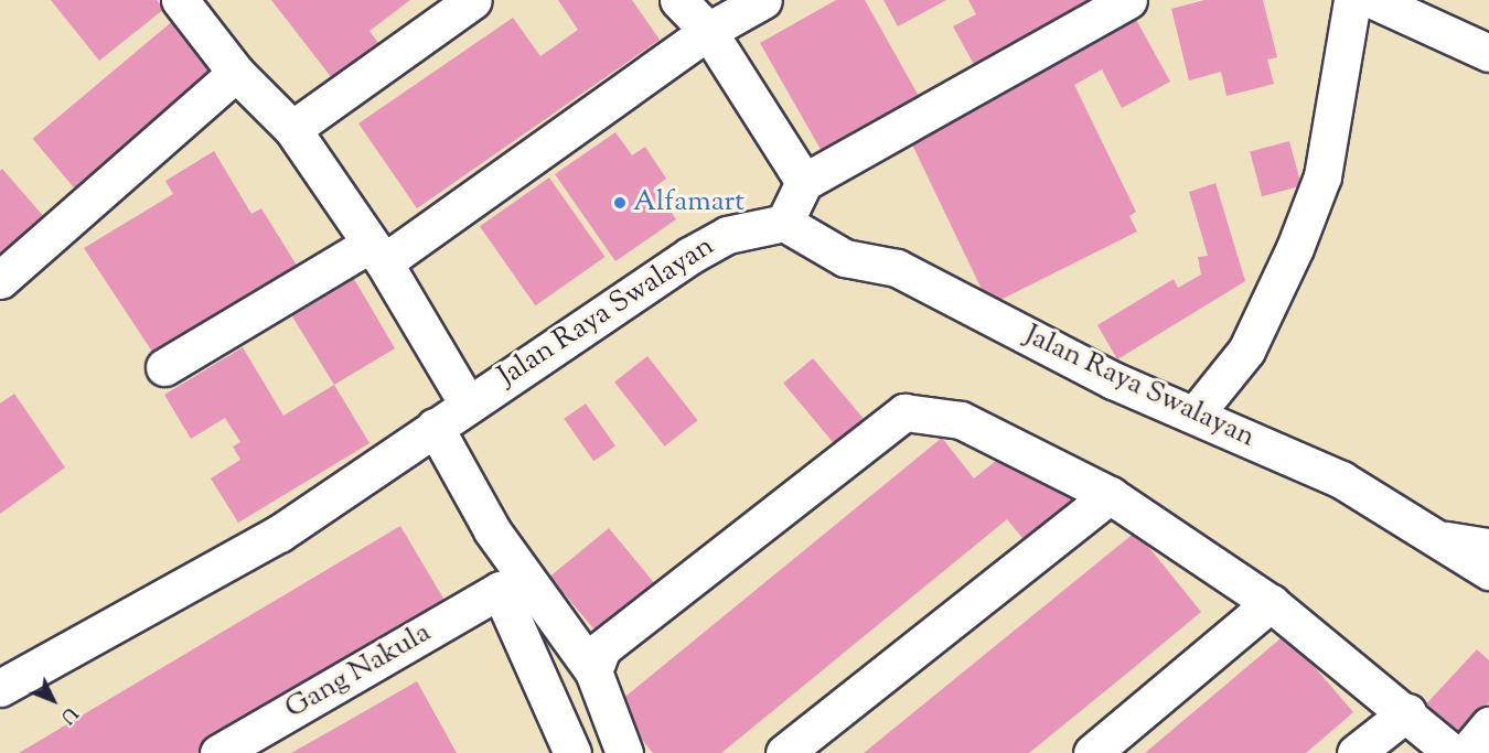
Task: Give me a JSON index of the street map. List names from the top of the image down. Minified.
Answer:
{"streets":{"street":["Jalan Raya Swalayan","Gang Nakula"]},"places":["Alfamart"],"north":"bottom right"}
